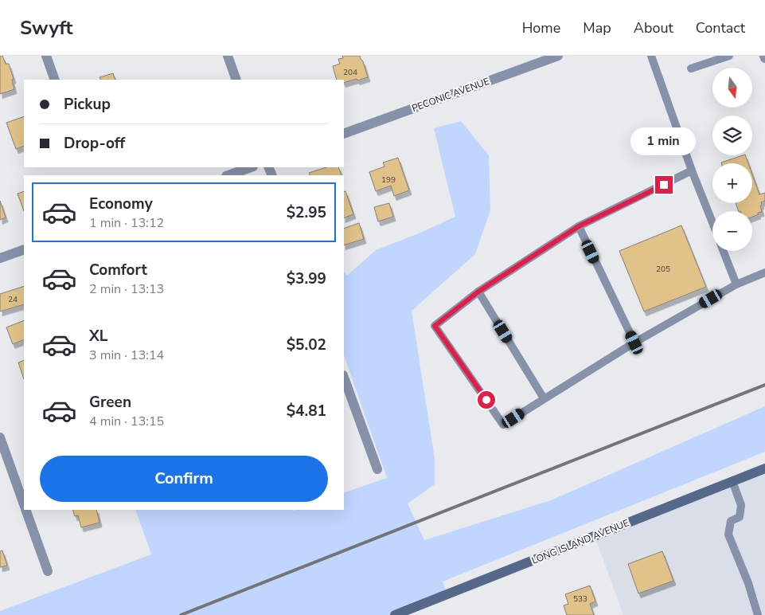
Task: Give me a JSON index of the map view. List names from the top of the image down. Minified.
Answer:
{"streets":{"street":["PECONIC AVENUE","LONG ISLAND AVENUE"]},"house_numbers":["204","199","205","24","533"],"north":"bottom","page":{"header":"Swyft","nav":["Home","Map","About","Contact"],"map_buttons":["+","−"],"banner":["Pickup","Drop-off"],"bubble":"1 min","list":[{"name":"Economy","note":"1 min · 13:12","value":"$2.95"},{"name":"Comfort","note":"2 min · 13:13","value":"$3.99"},{"name":"XL","note":"3 min · 13:14","value":"$5.02"},{"name":"Green","note":"4 min · 13:15","value":"$4.81"}],"buttons":"Confirm"}}
